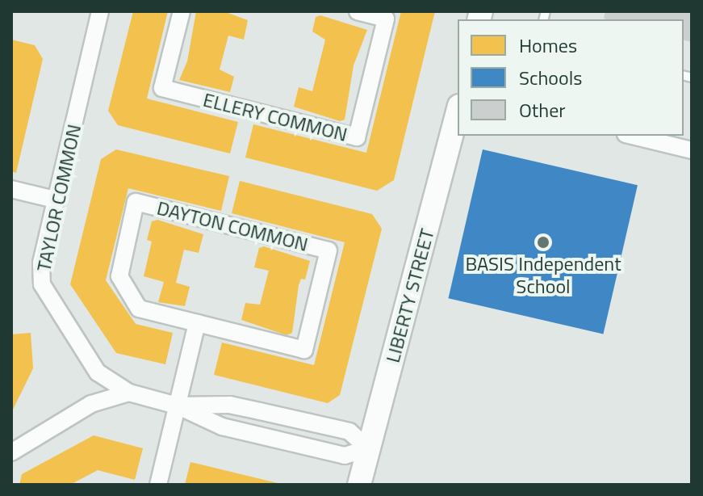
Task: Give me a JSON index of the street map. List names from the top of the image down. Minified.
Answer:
{"streets":{"street":["ELLERY COMMON","TAYLOR COMMON","DAYTON COMMON","LIBERTY STREET"]},"places":["BASIS Independent School"],"legend":["Homes","Schools","Other"]}
